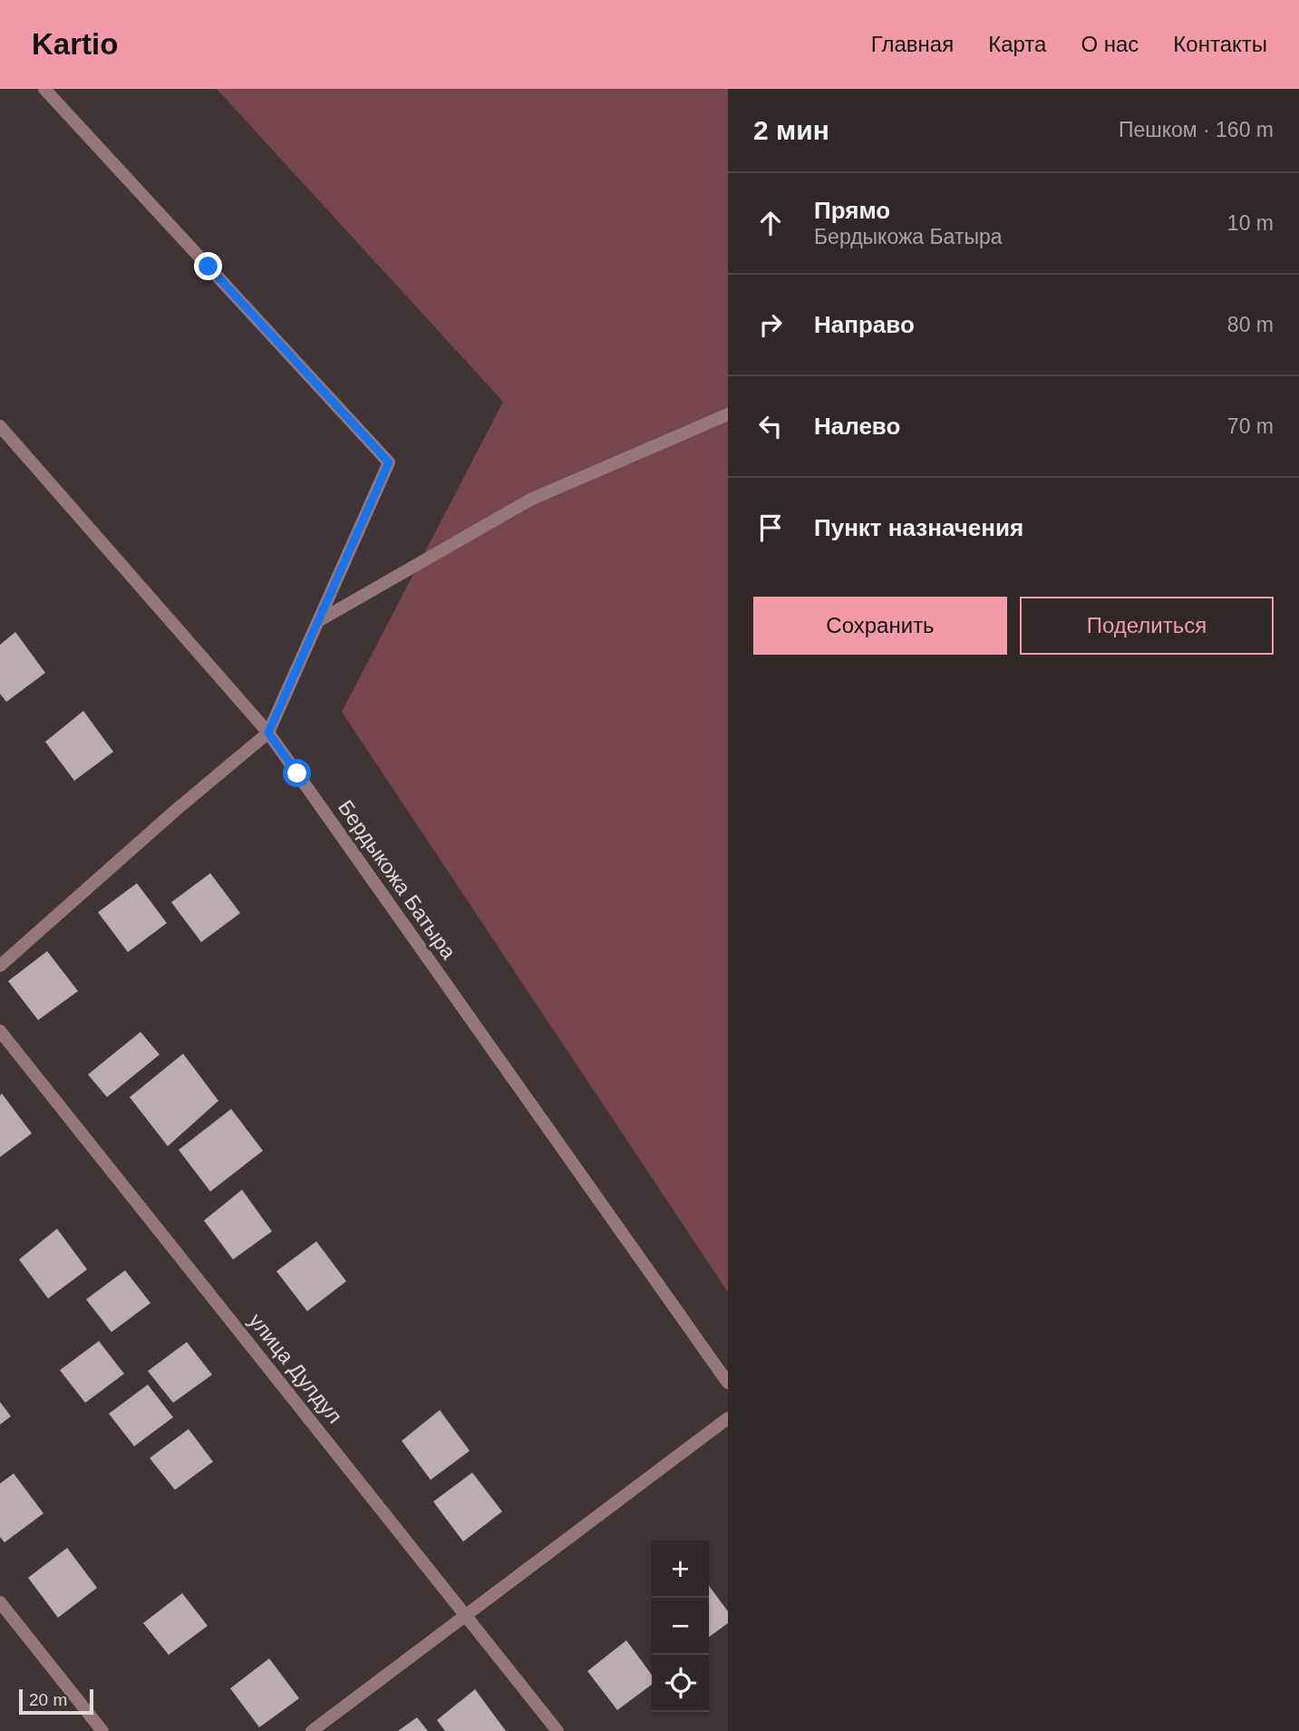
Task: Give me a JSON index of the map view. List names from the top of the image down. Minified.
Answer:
{"streets":{"street":["Бердыкожа Батыра","улица Дулдул"]},"scale_bar":"20 m","page":{"header":"Kartio","nav":["Главная","Карта","О нас","Контакты"],"heading":["2 мин","Пешком · 160 m"],"list":[["Прямо","Бердыкожа Батыра","10 m"],["Направо","80 m"],["Налево","70 m"],"Пункт назначения"],"buttons":["Сохранить","Поделиться"],"map_buttons":["+","−"],"scale":"20 m"}}
